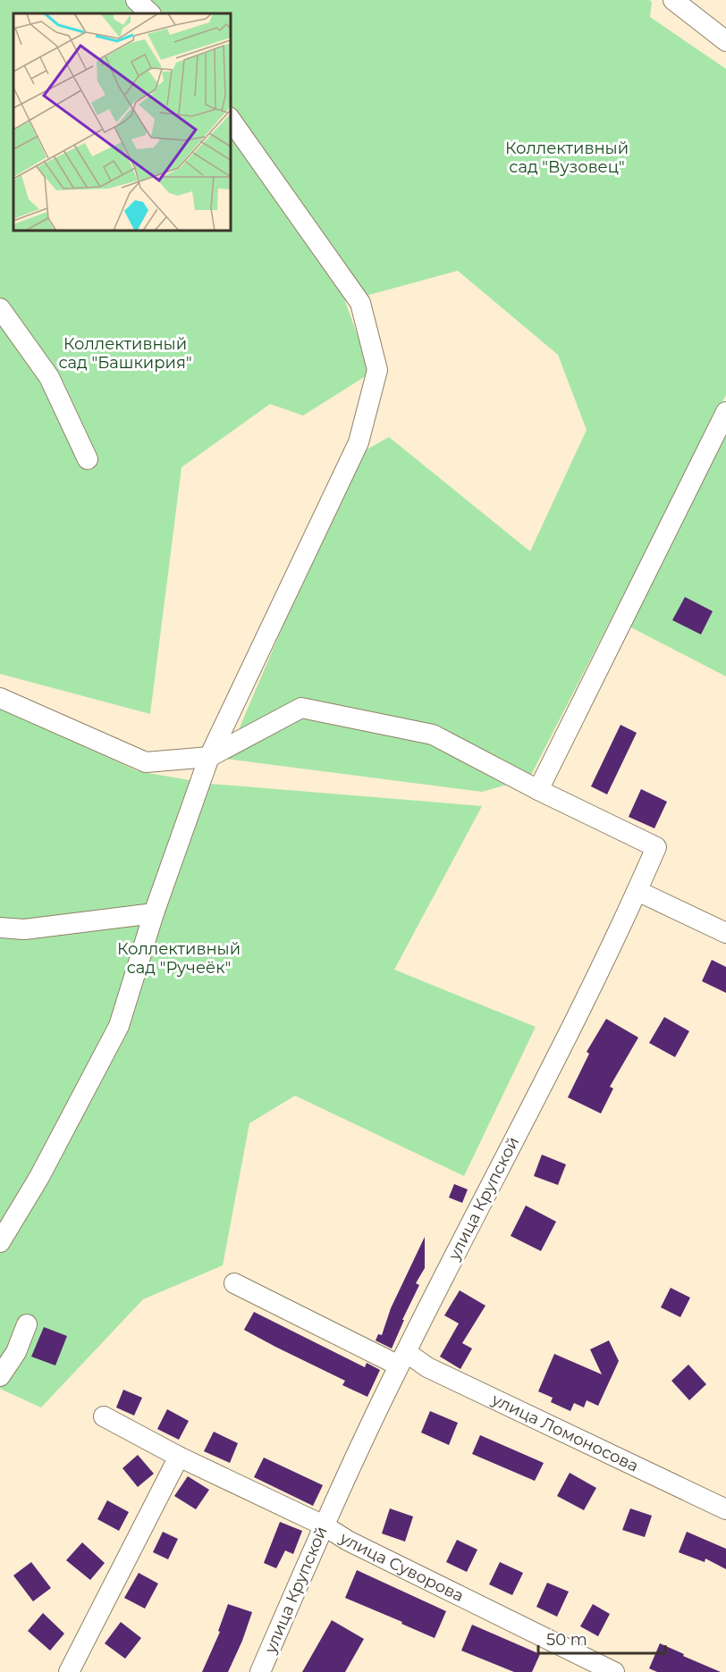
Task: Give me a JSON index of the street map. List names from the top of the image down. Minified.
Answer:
{"streets":{"street":["улица Крупской","улица Ломоносова","улица Суворова"]},"crossings":[["улица Крупской","улица Ломоносова"],["улица Крупской","улица Суворова"]],"parks":["Коллективный сад \"Вузовец\"","Коллективный сад \"Башкирия\"","Коллективный сад \"Ручеёк\""],"scale_bar":"50 m"}
